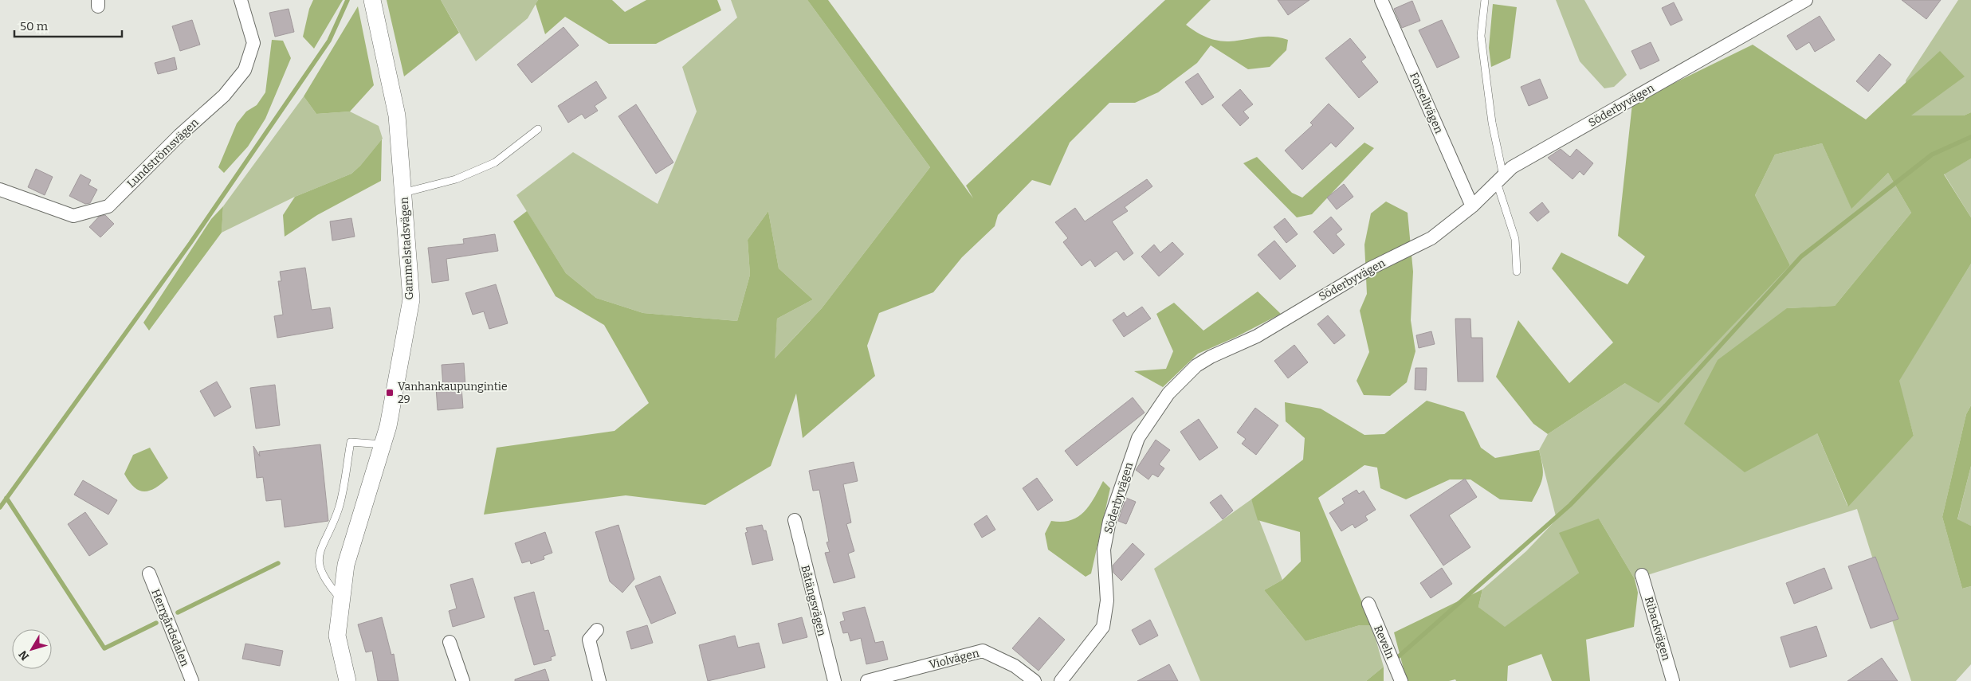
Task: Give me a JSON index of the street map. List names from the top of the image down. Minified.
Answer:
{"streets":{"street":["Forsellvägen","Söderbyvägen","Lundströmsvägen","Gammelstadsvägen","Båtängsvägen","Herrgårdsdalen","Ribackvägen","Reveln","Violvägen"]},"crossings":[["Forsellvägen","Söderbyvägen"]],"places":{"transit":["Vanhankaupungintie 29"]},"scale_bar":"50 m","north":"bottom left"}
